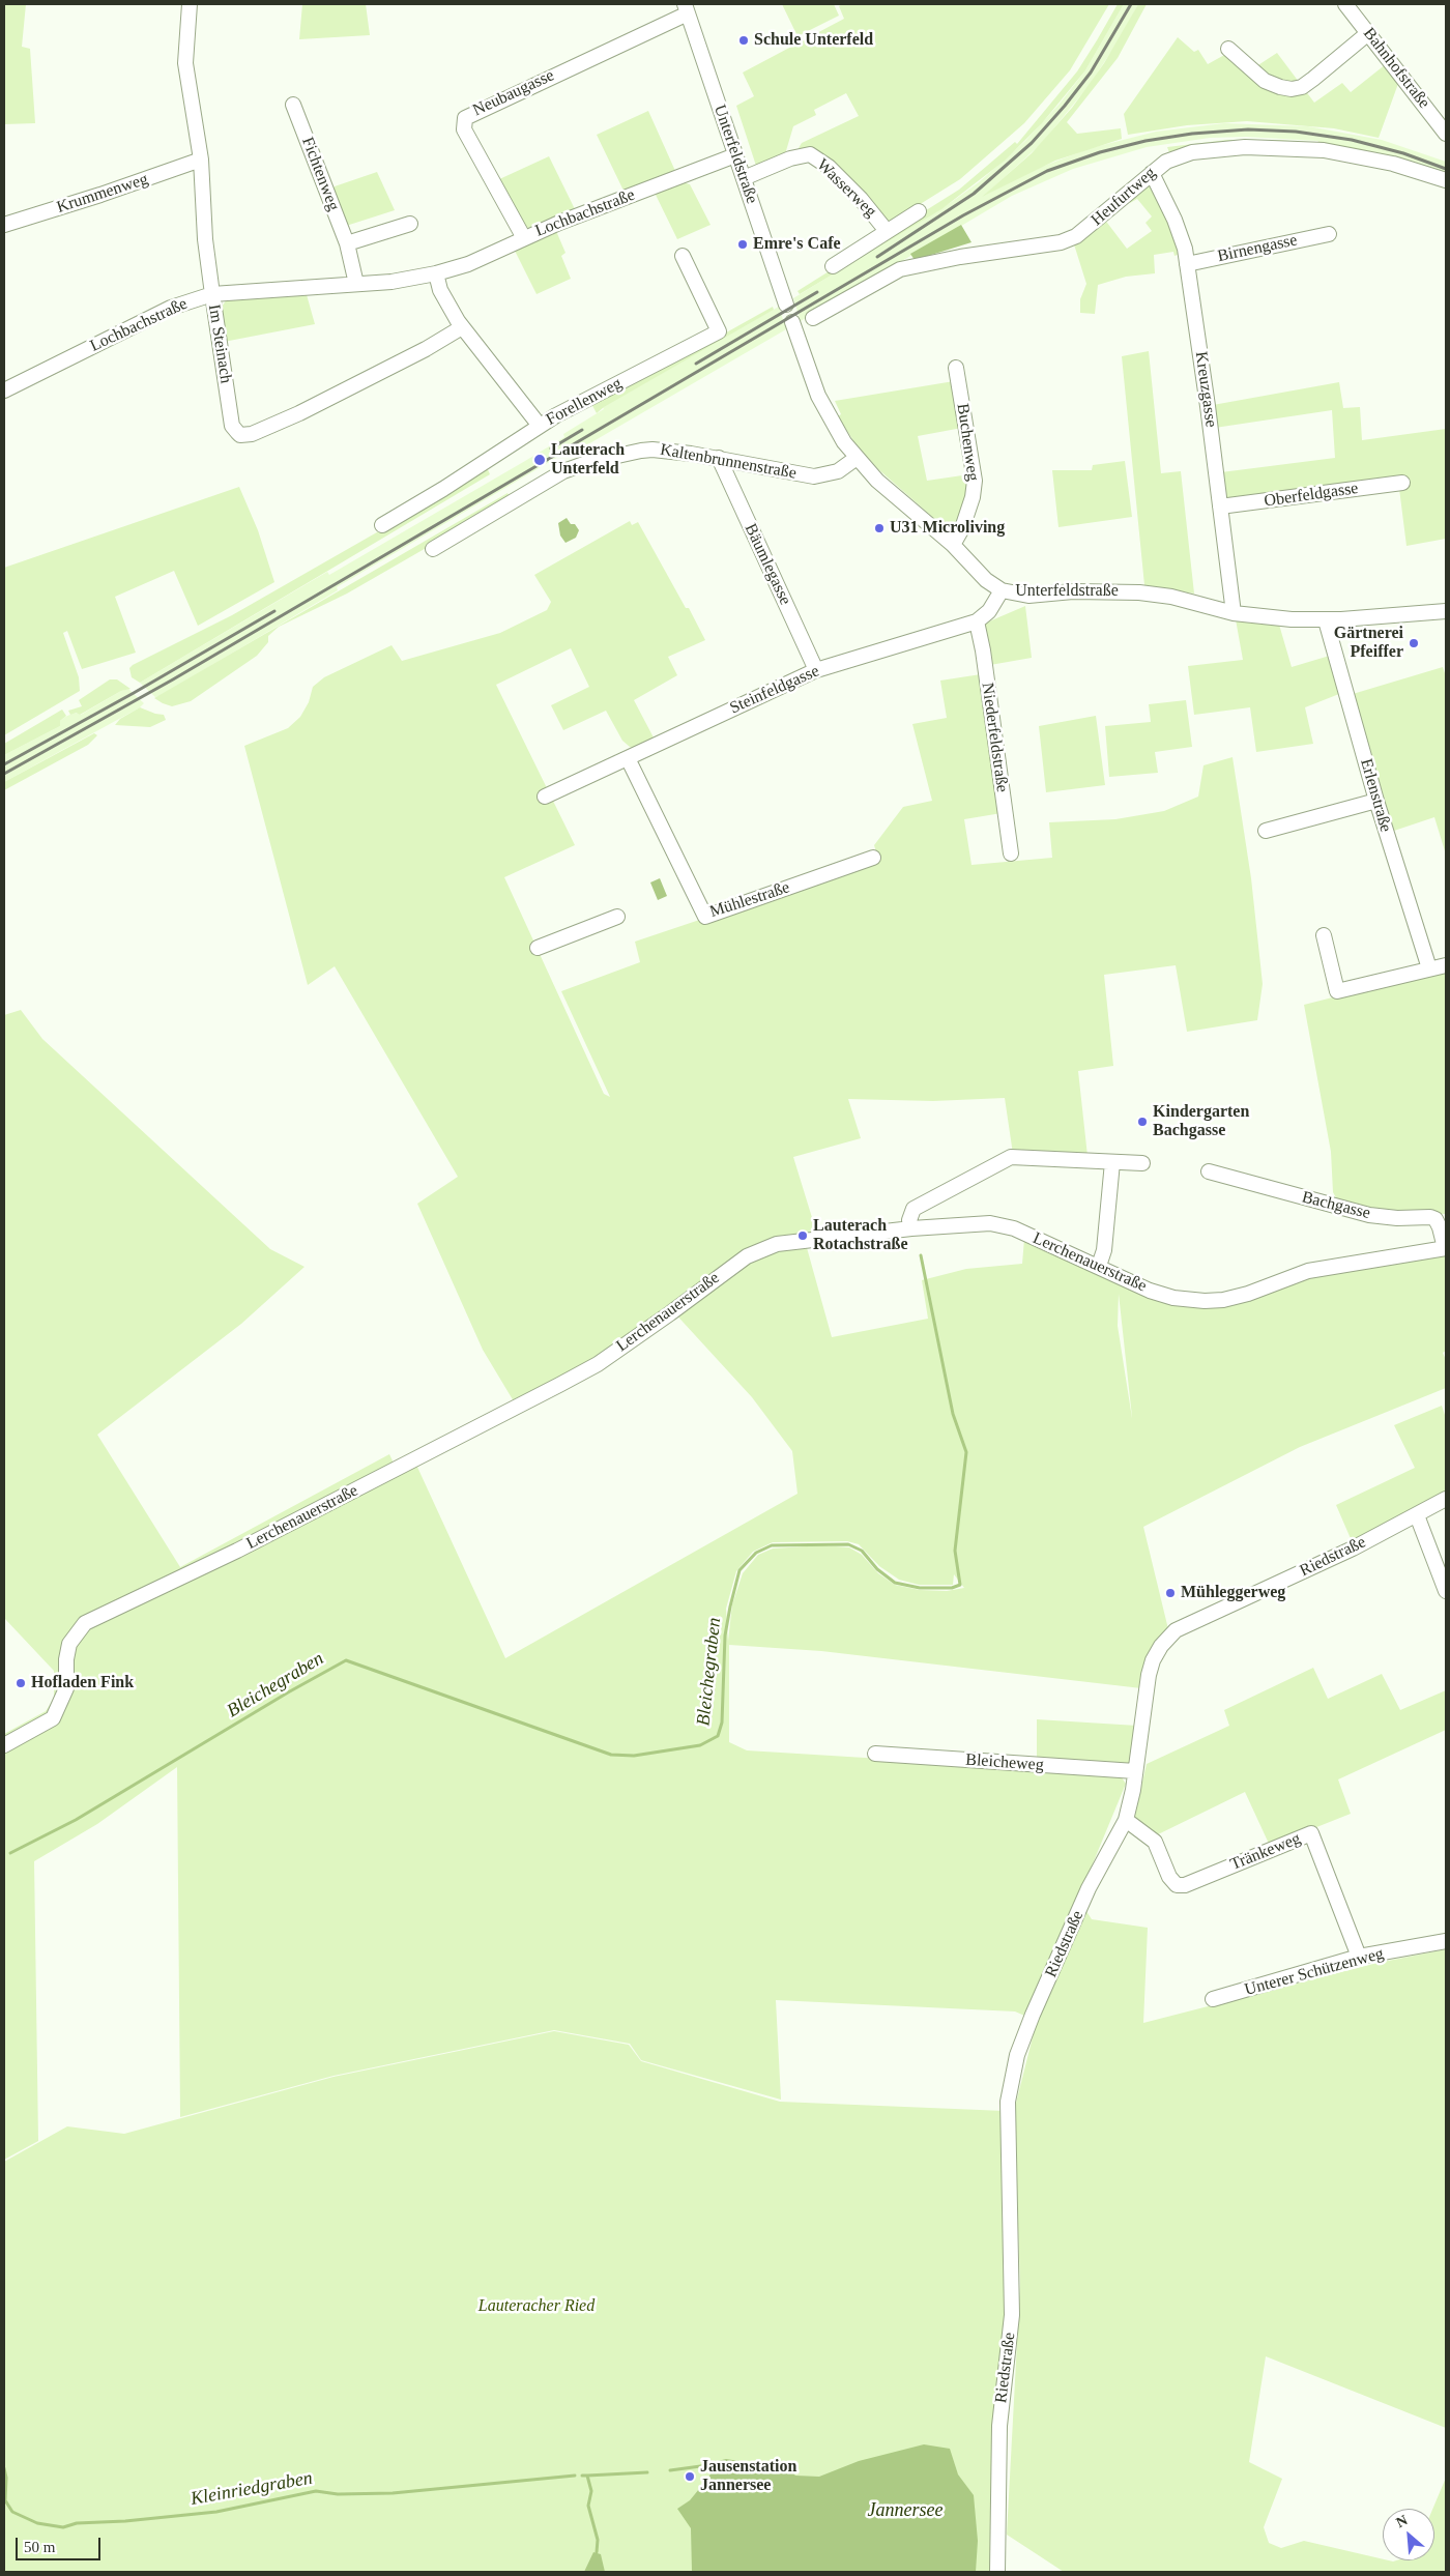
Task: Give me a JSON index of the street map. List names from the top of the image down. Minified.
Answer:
{"streets":{"street":["Bahnhofstraße","Neubaugasse","Unterfeldstraße","Fichtenweg","Wasserweg","Krummenweg","Heufurtweg","Lochbachstraße","Birnengasse","Im Steinach","Kreuzgasse","Forellenweg","Buchenweg","Kaltenbrunnenstraße","Oberfeldgasse","Bäumlegasse","Steinfeldgasse","Niederfeldstraße","Erlenstraße","Mühlestraße","Bachgasse","Lerchenauerstraße","Riedstraße","Bleicheweg","Tränkeweg","Unterer Schützenweg"]},"crossings":[["Neubaugasse","Unterfeldstraße"],["Neubaugasse","Lochbachstraße"],["Unterfeldstraße","Wasserweg"],["Unterfeldstraße","Lochbachstraße"],["Unterfeldstraße","Kreuzgasse"],["Unterfeldstraße","Buchenweg"],["Unterfeldstraße","Kaltenbrunnenstraße"],["Unterfeldstraße","Steinfeldgasse"],["Unterfeldstraße","Erlenstraße"],["Fichtenweg","Lochbachstraße"],["Krummenweg","Im Steinach"],["Heufurtweg","Kreuzgasse"],["Lochbachstraße","Im Steinach"],["Birnengasse","Kreuzgasse"],["Kreuzgasse","Oberfeldgasse"],["Kaltenbrunnenstraße","Bäumlegasse"],["Bäumlegasse","Steinfeldgasse"],["Steinfeldgasse","Niederfeldstraße"],["Steinfeldgasse","Mühlestraße"],["Bachgasse","Lerchenauerstraße"],["Riedstraße","Bleicheweg"],["Riedstraße","Tränkeweg"],["Tränkeweg","Unterer Schützenweg"]],"water":["Bleichegraben","Kleinriedgraben","Jannersee"],"parks":["Lauteracher Ried"],"places":["Schule Unterfeld","Emre's Cafe","Lauterach Unterfeld","U31 Microliving","Gärtnerei Pfeiffer","Kindergarten Bachgasse","Lauterach Rotachstraße","Mühleggerweg","Hofladen Fink","Jausenstation Jannersee"],"scale_bar":"50 m","north":"top left"}
